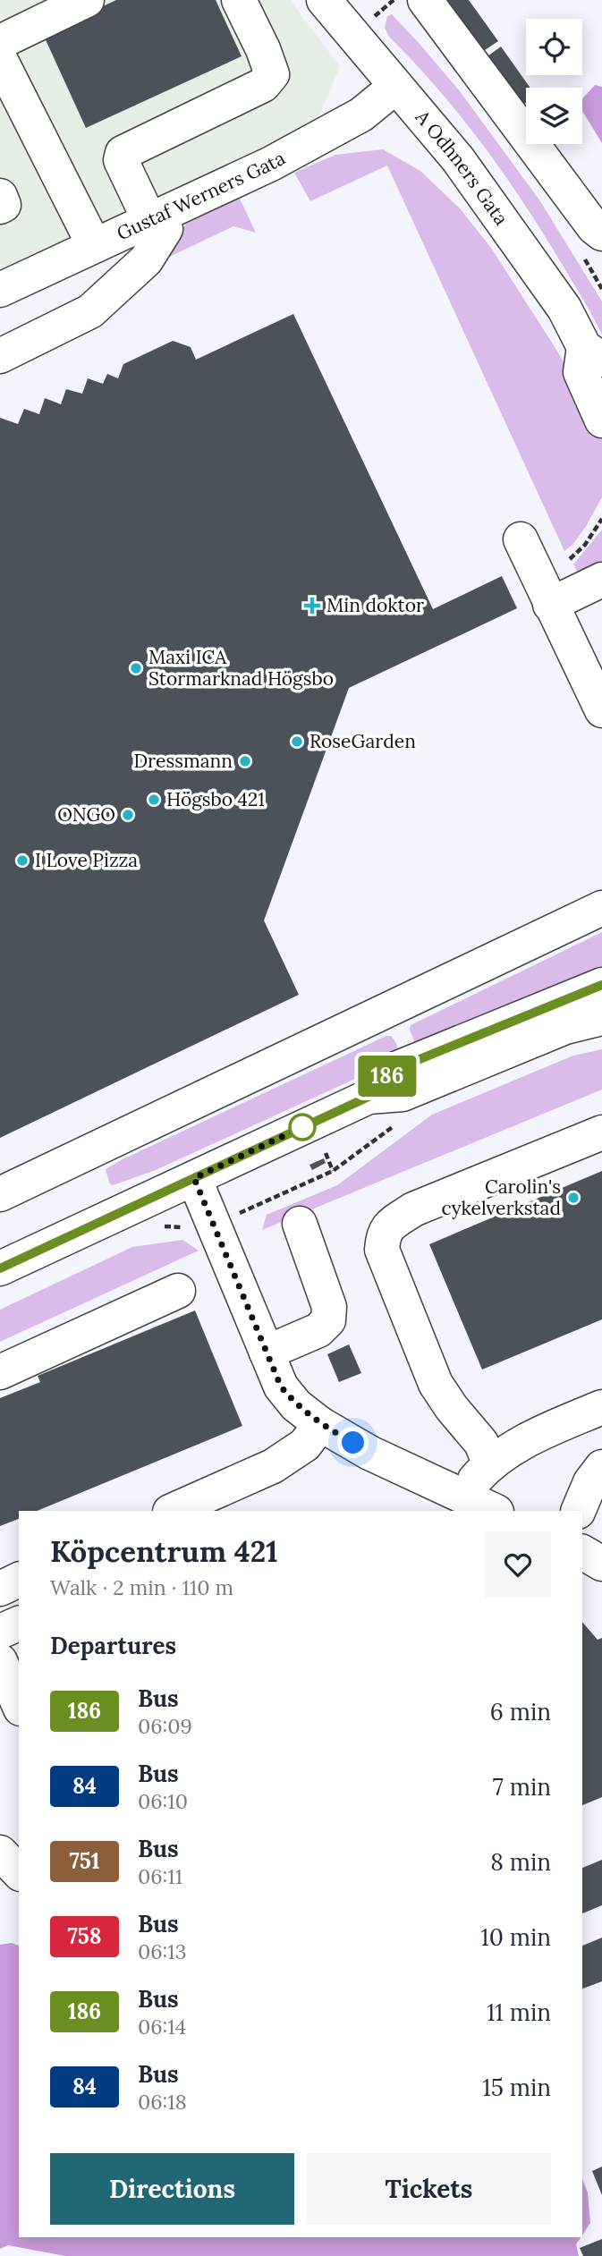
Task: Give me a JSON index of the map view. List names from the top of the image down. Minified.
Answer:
{"streets":{"street":["A Odhners Gata","Gustaf Werners Gata"]},"crossings":[["A Odhners Gata","Gustaf Werners Gata"]],"places":{"health":["Min doktor"],"other":["Maxi ICA Stormarknad Högsbo","RoseGarden","Dressmann","Högsbo 421","ONGO","I Love Pizza","Carolin's cykelverkstad"]},"lines":["bus line 186"],"page":{"on_map":"186","heading":[["Köpcentrum 421","Walk · 2 min · 110 m"],"Departures"],"list":[{"mark":"186","name":"Bus","note":"06:09","value":"6 min"},{"mark":"84","name":"Bus","note":"06:10","value":"7 min"},{"mark":"751","name":"Bus","note":"06:11","value":"8 min"},{"mark":"758","name":"Bus","note":"06:13","value":"10 min"},{"mark":"186","name":"Bus","note":"06:14","value":"11 min"},{"mark":"84","name":"Bus","note":"06:18","value":"15 min"}],"buttons":["Directions","Tickets"]}}
